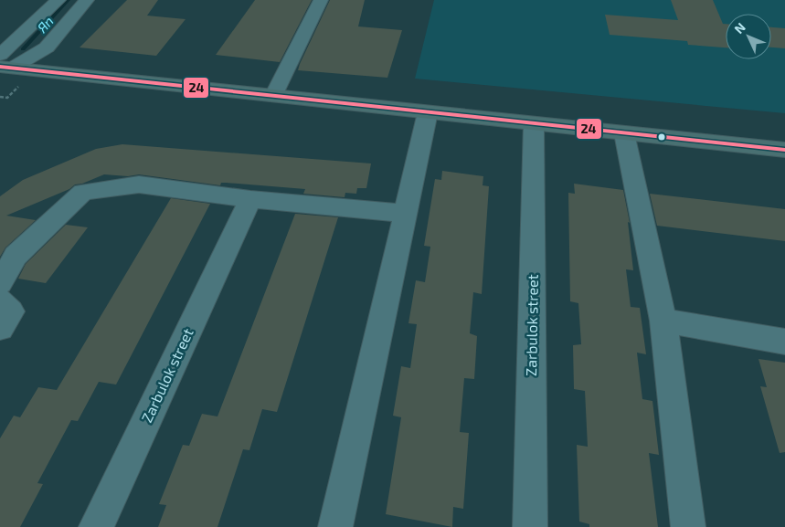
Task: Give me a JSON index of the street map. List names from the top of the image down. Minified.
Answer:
{"streets":{"street":["Zarbulok street"]},"water":["Яп"],"lines":["transit line 24"],"north":"top left"}
